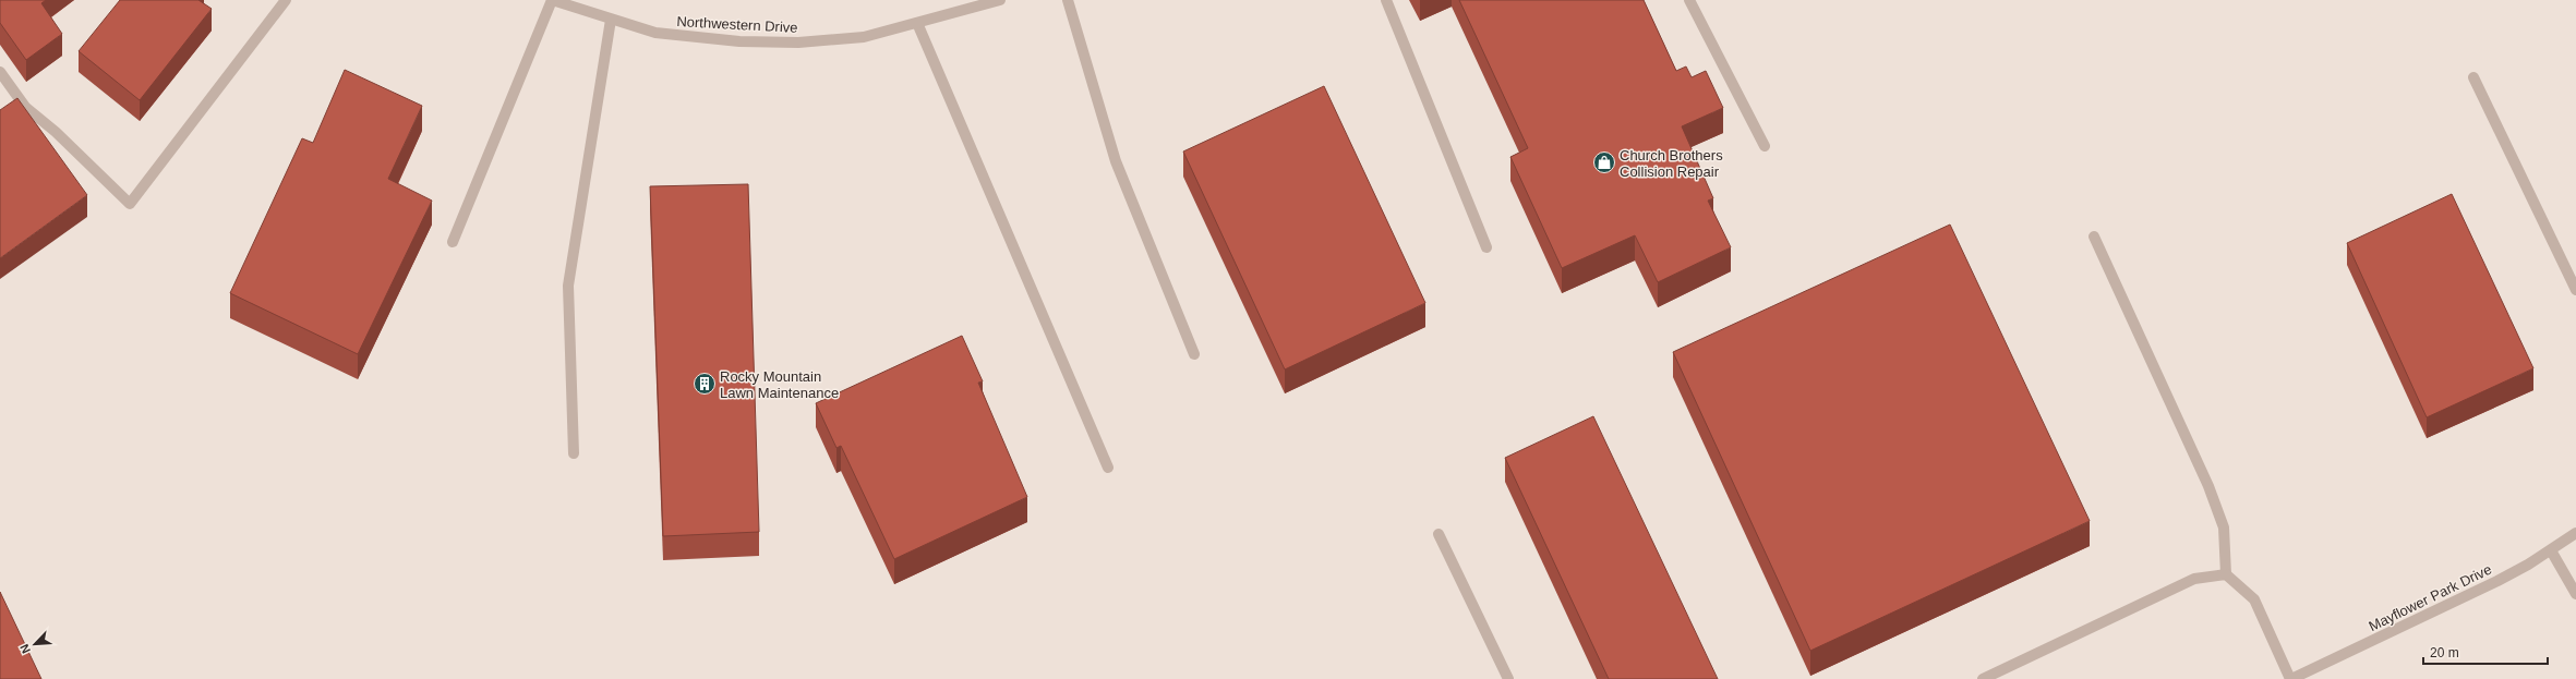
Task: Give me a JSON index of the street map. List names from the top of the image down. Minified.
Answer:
{"streets":{"street":["Northwestern Drive","Mayflower Park Drive"]},"places":{"shop":["Church Brothers Collision Repair"],"building":["Rocky Mountain Lawn Maintenance"]},"scale_bar":"20 m","north":"bottom left"}
